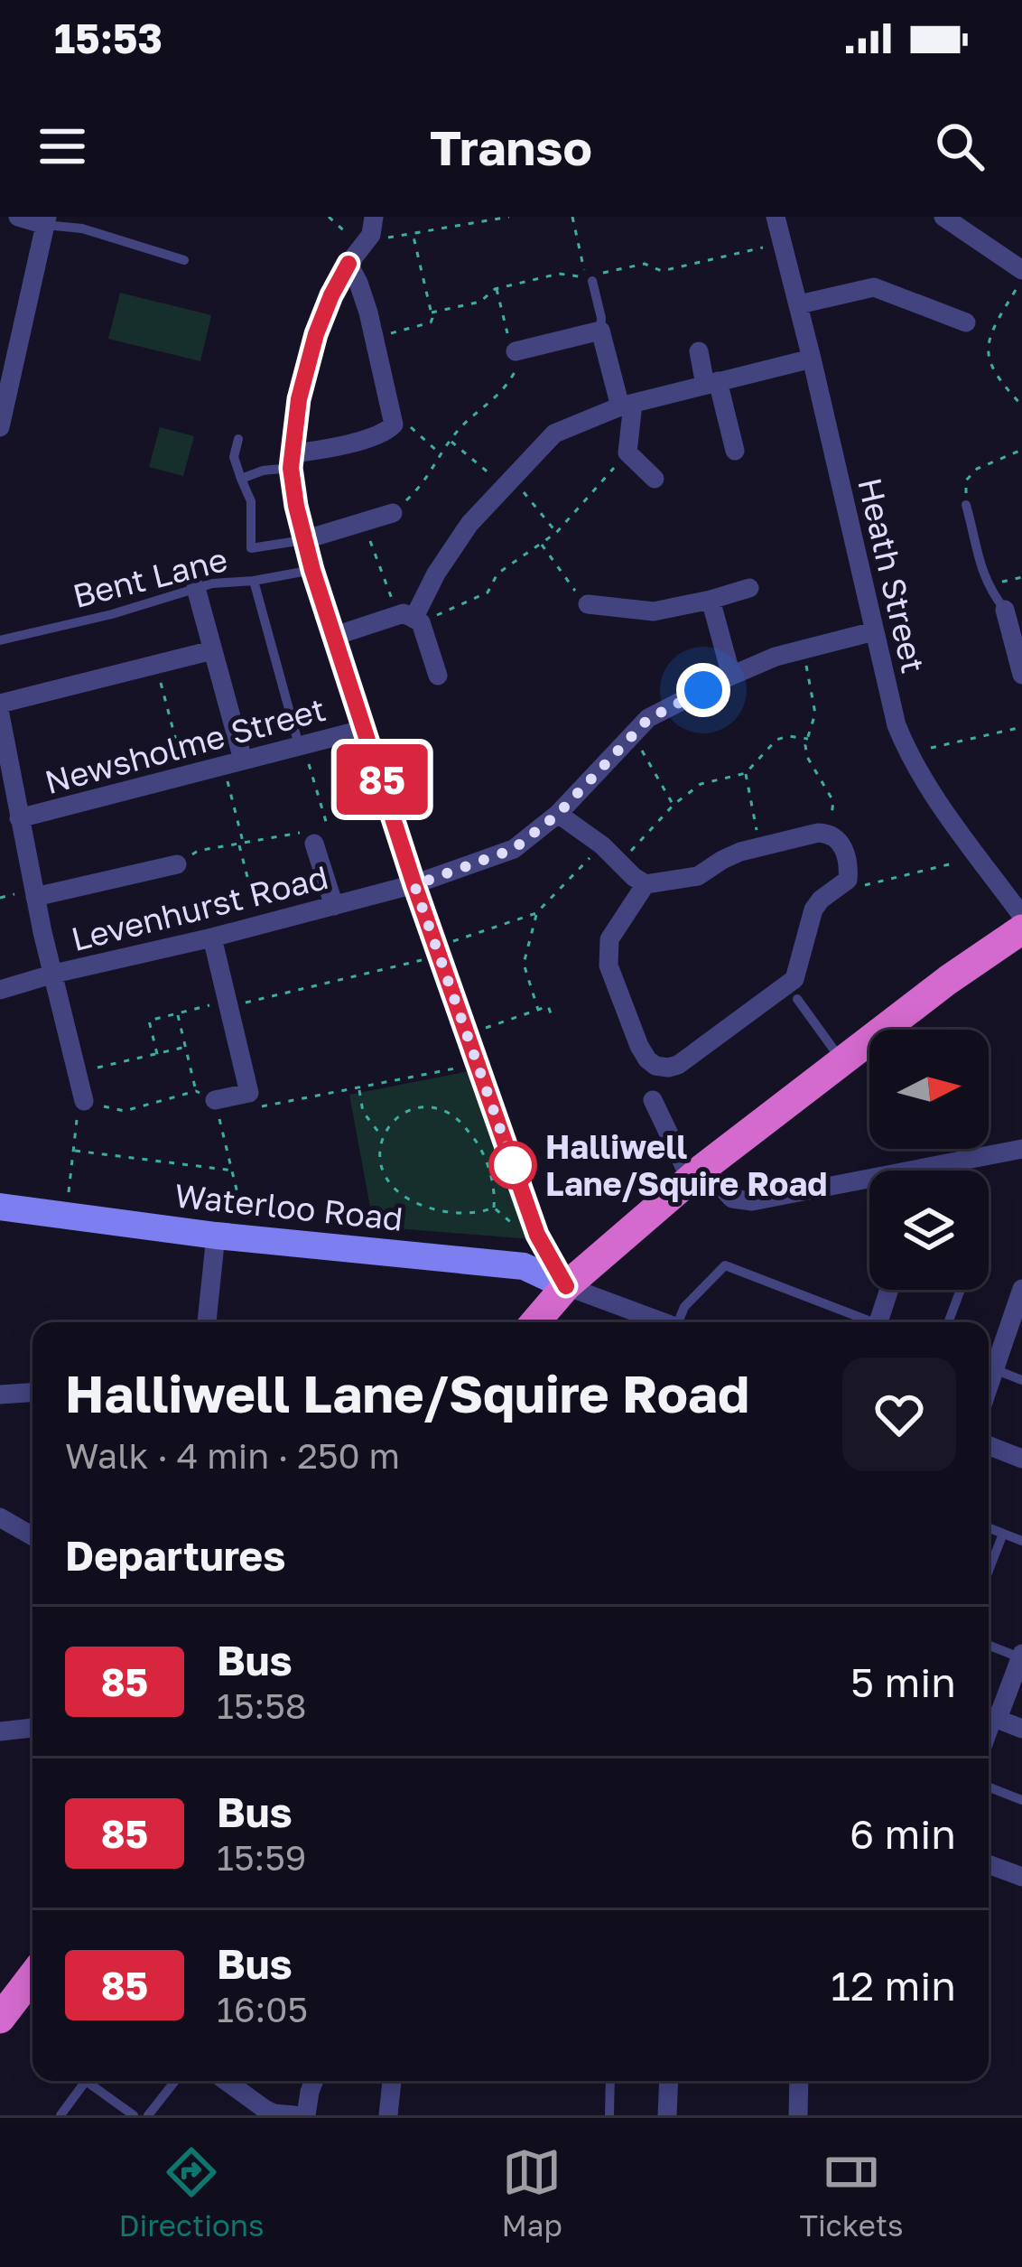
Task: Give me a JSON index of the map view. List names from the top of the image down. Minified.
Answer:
{"streets":{"main road":["Waterloo Road"],"street":["Heath Street","Newsholme Street","Levenhurst Road"],"lane":["Bent Lane"]},"crossings":[["Heath Street","Levenhurst Road"]],"places":["Halliwell Lane/Squire Road"],"lines":["bus line 85"],"north":"right","page":{"status":"15:53","header":"Transo","on_map":"85","heading":[["Halliwell Lane/Squire Road","Walk · 4 min · 250 m"],"Departures"],"list":[{"mark":"85","name":"Bus","note":"15:58","value":"5 min"},{"mark":"85","name":"Bus","note":"15:59","value":"6 min"},{"mark":"85","name":"Bus","note":"16:05","value":"12 min"}],"tabs":["Directions","Map","Tickets"]}}
